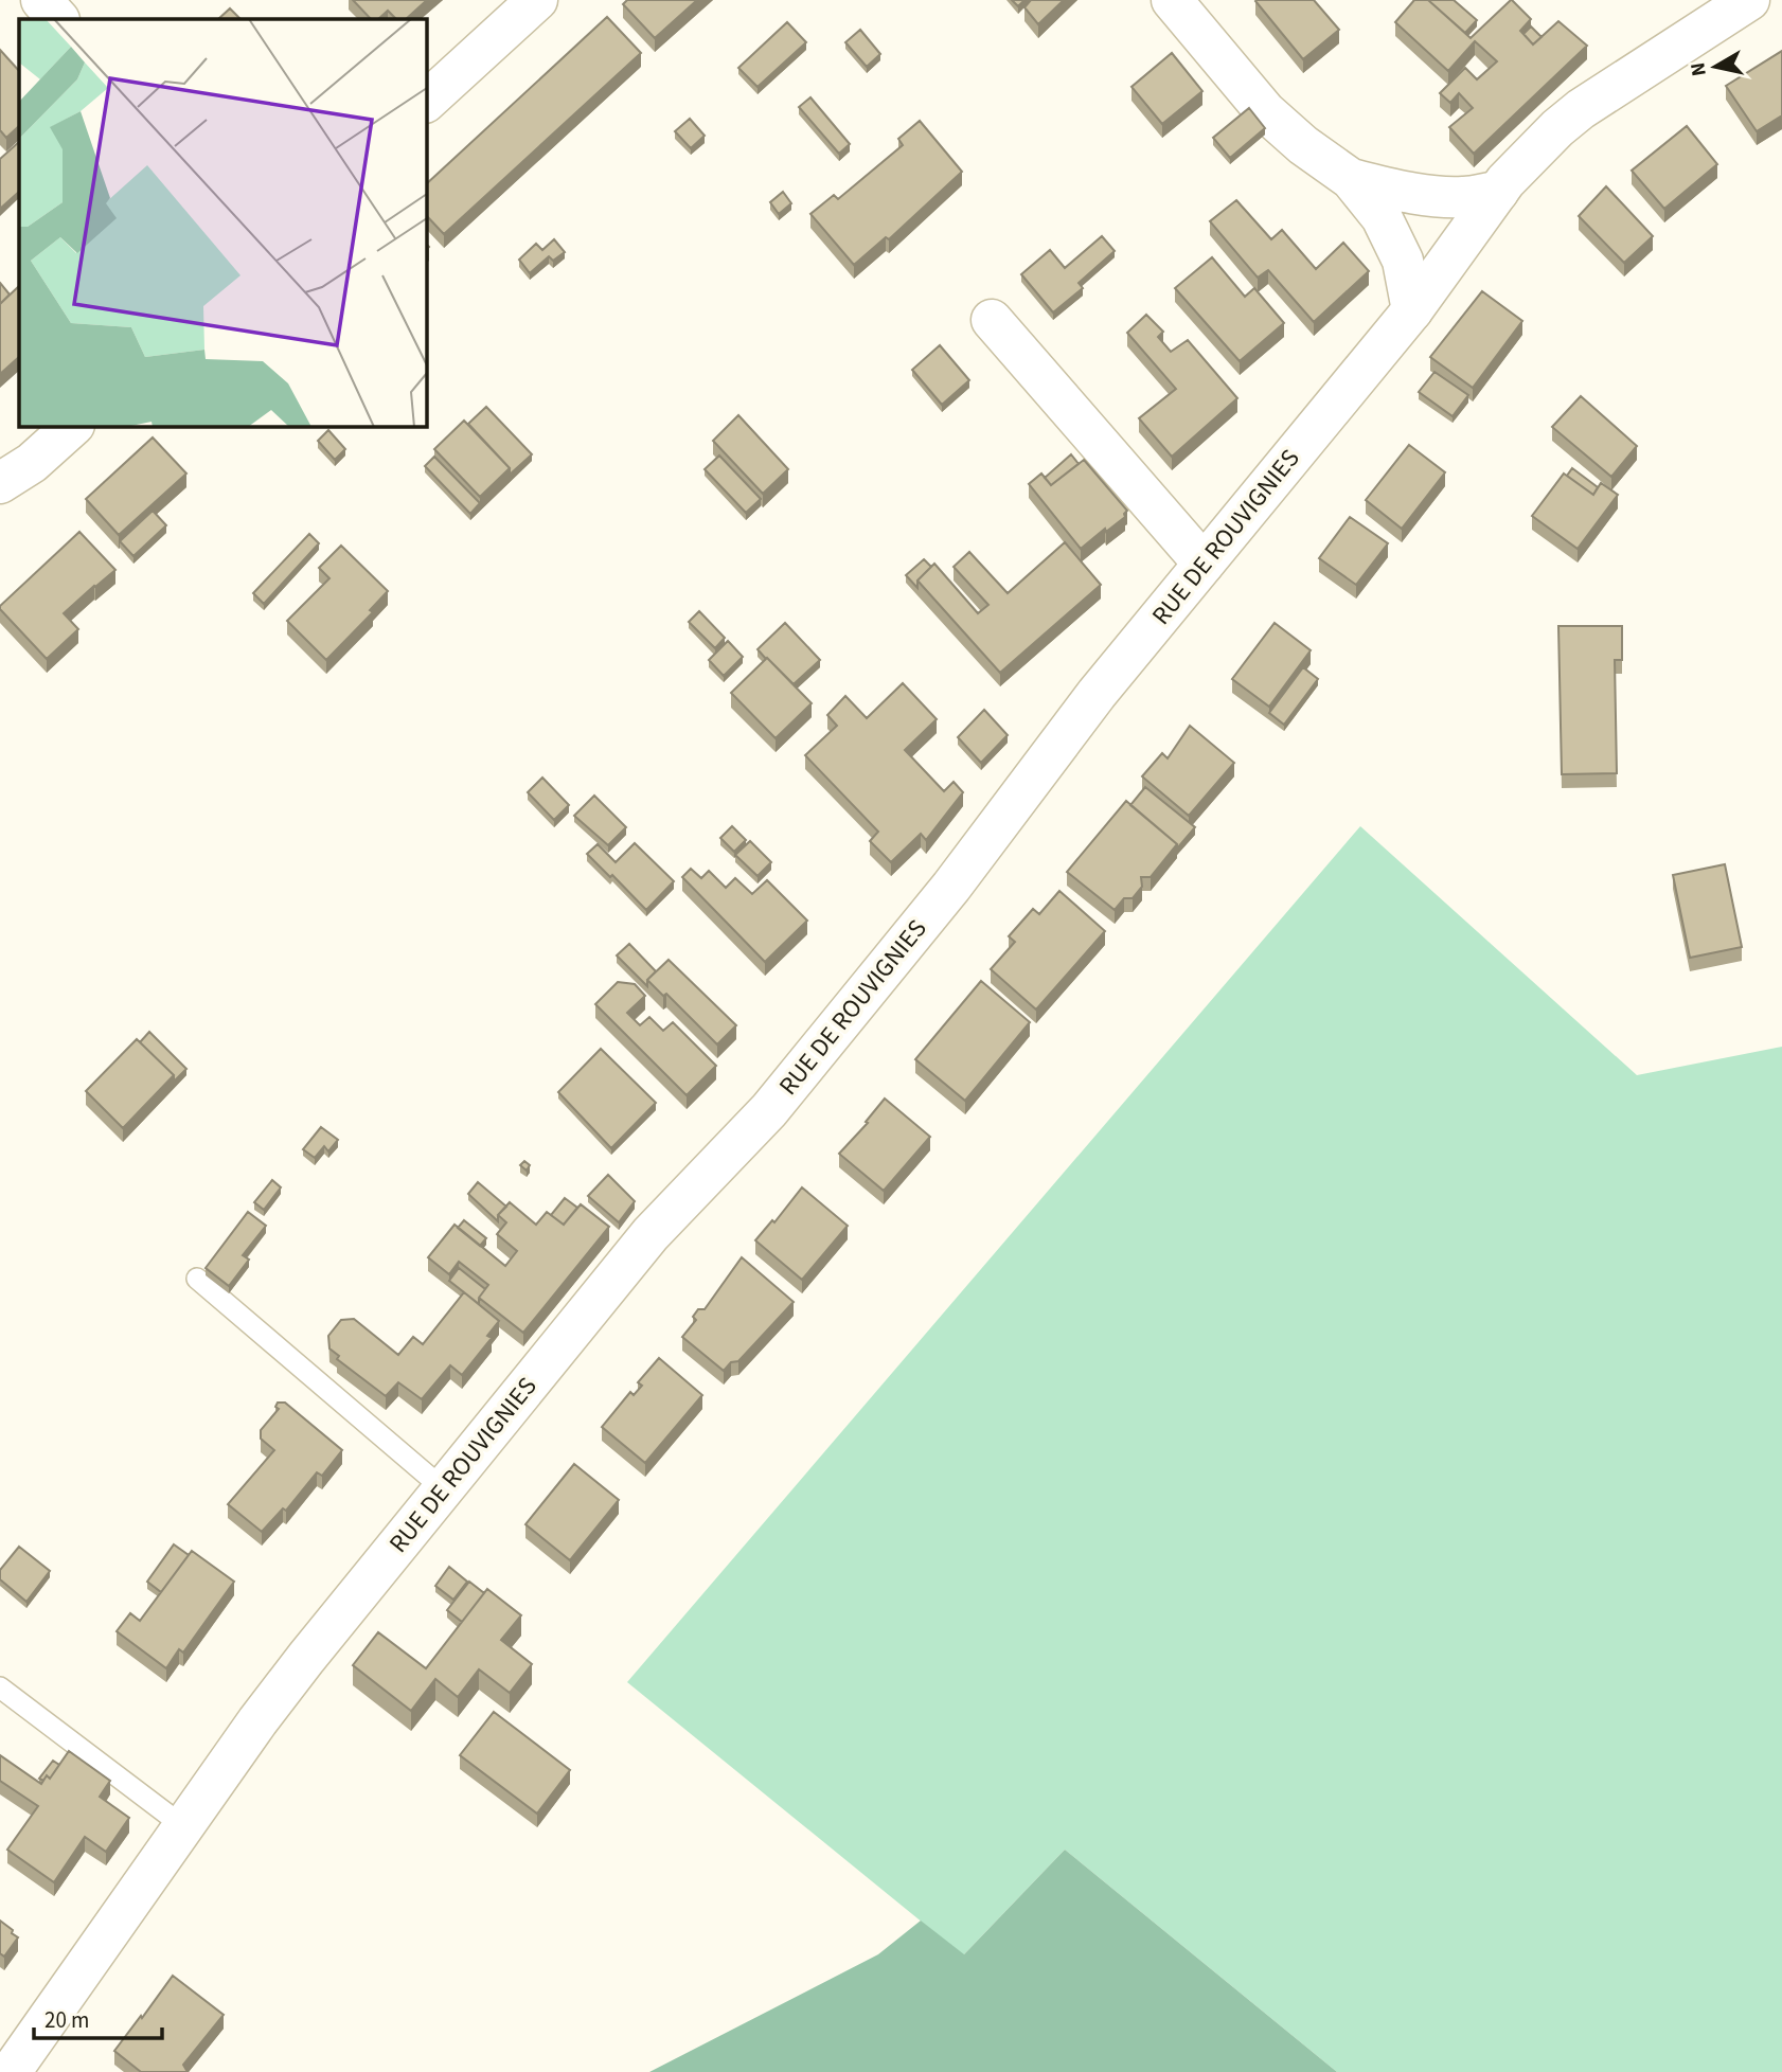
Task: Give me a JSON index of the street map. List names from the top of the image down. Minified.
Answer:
{"streets":{"street":["RUE DE ROUVIGNIES"]},"scale_bar":"20 m","north":"left"}
